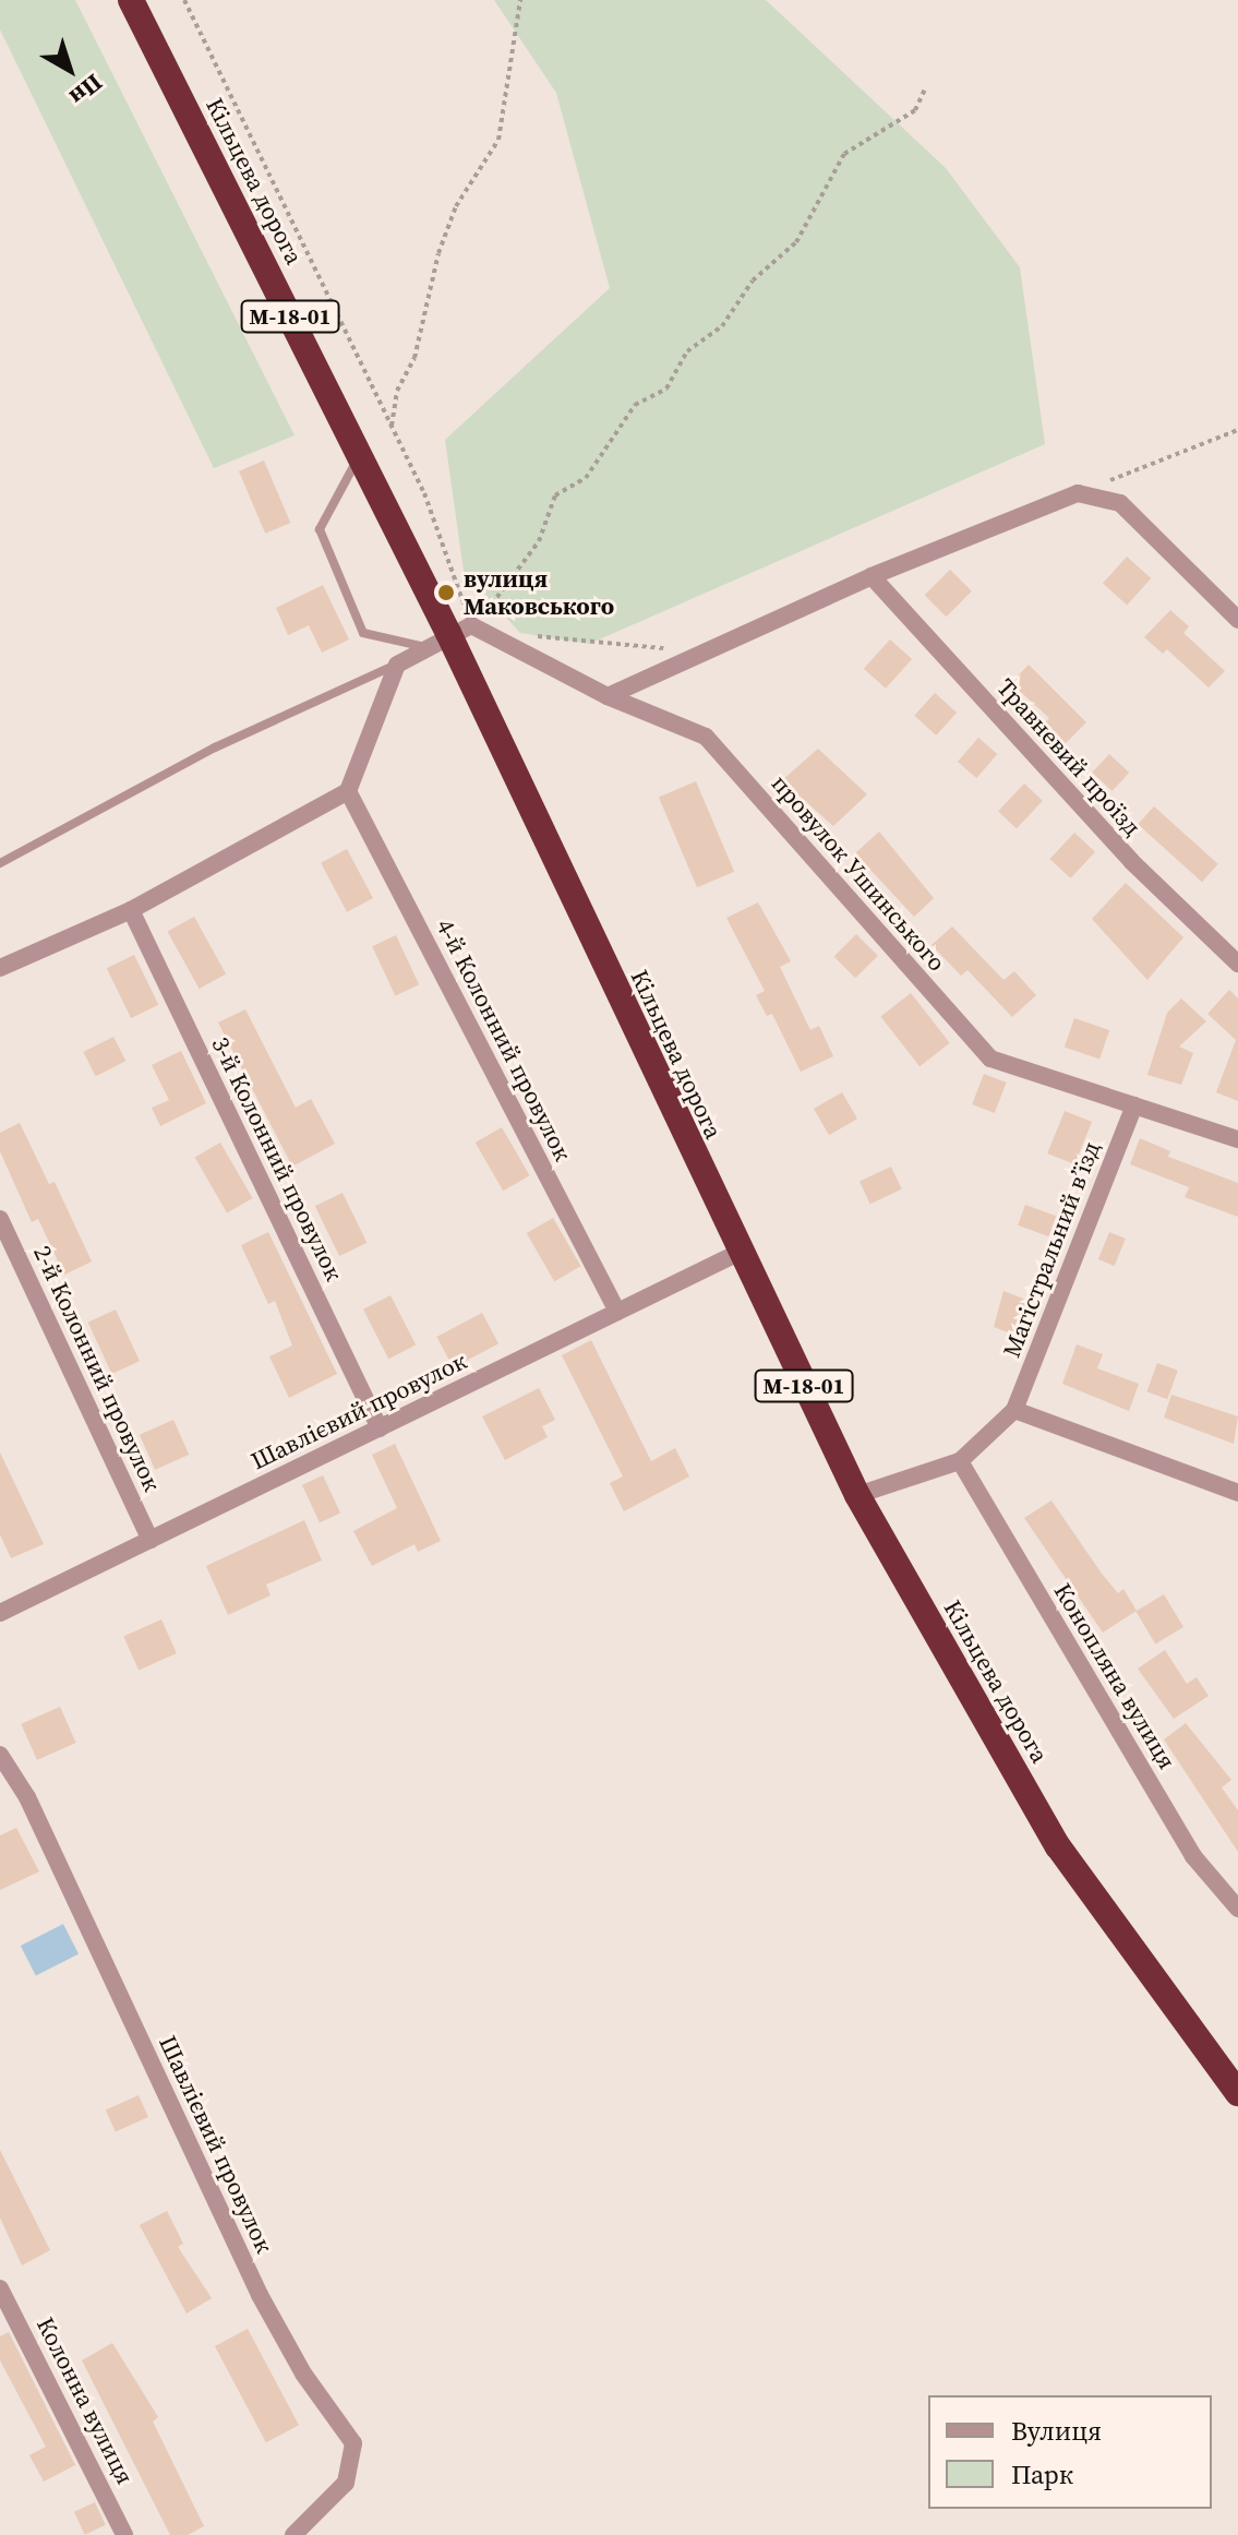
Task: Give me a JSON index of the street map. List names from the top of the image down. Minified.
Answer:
{"streets":{"highway":["Кільцева дорога","М-18-01"],"street":["Травневий проїзд","провулок Ушинського","4-й Колонний провулок","3-й Колонний провулок","Магістральний в’їзд","2-й Колонний провулок","Шавлієвий провулок","Конопляна вулиця","Колонна вулиця"]},"crossings":[["Кільцева дорога","провулок Ушинського"],["Кільцева дорога","Шавлієвий провулок"],["провулок Ушинського","Магістральний в’їзд"],["4-й Колонний провулок","Шавлієвий провулок"],["3-й Колонний провулок","Шавлієвий провулок"],["2-й Колонний провулок","Шавлієвий провулок"]],"places":["вулиця Маковського"],"legend":["Вулиця","Парк"],"north":"bottom right"}
